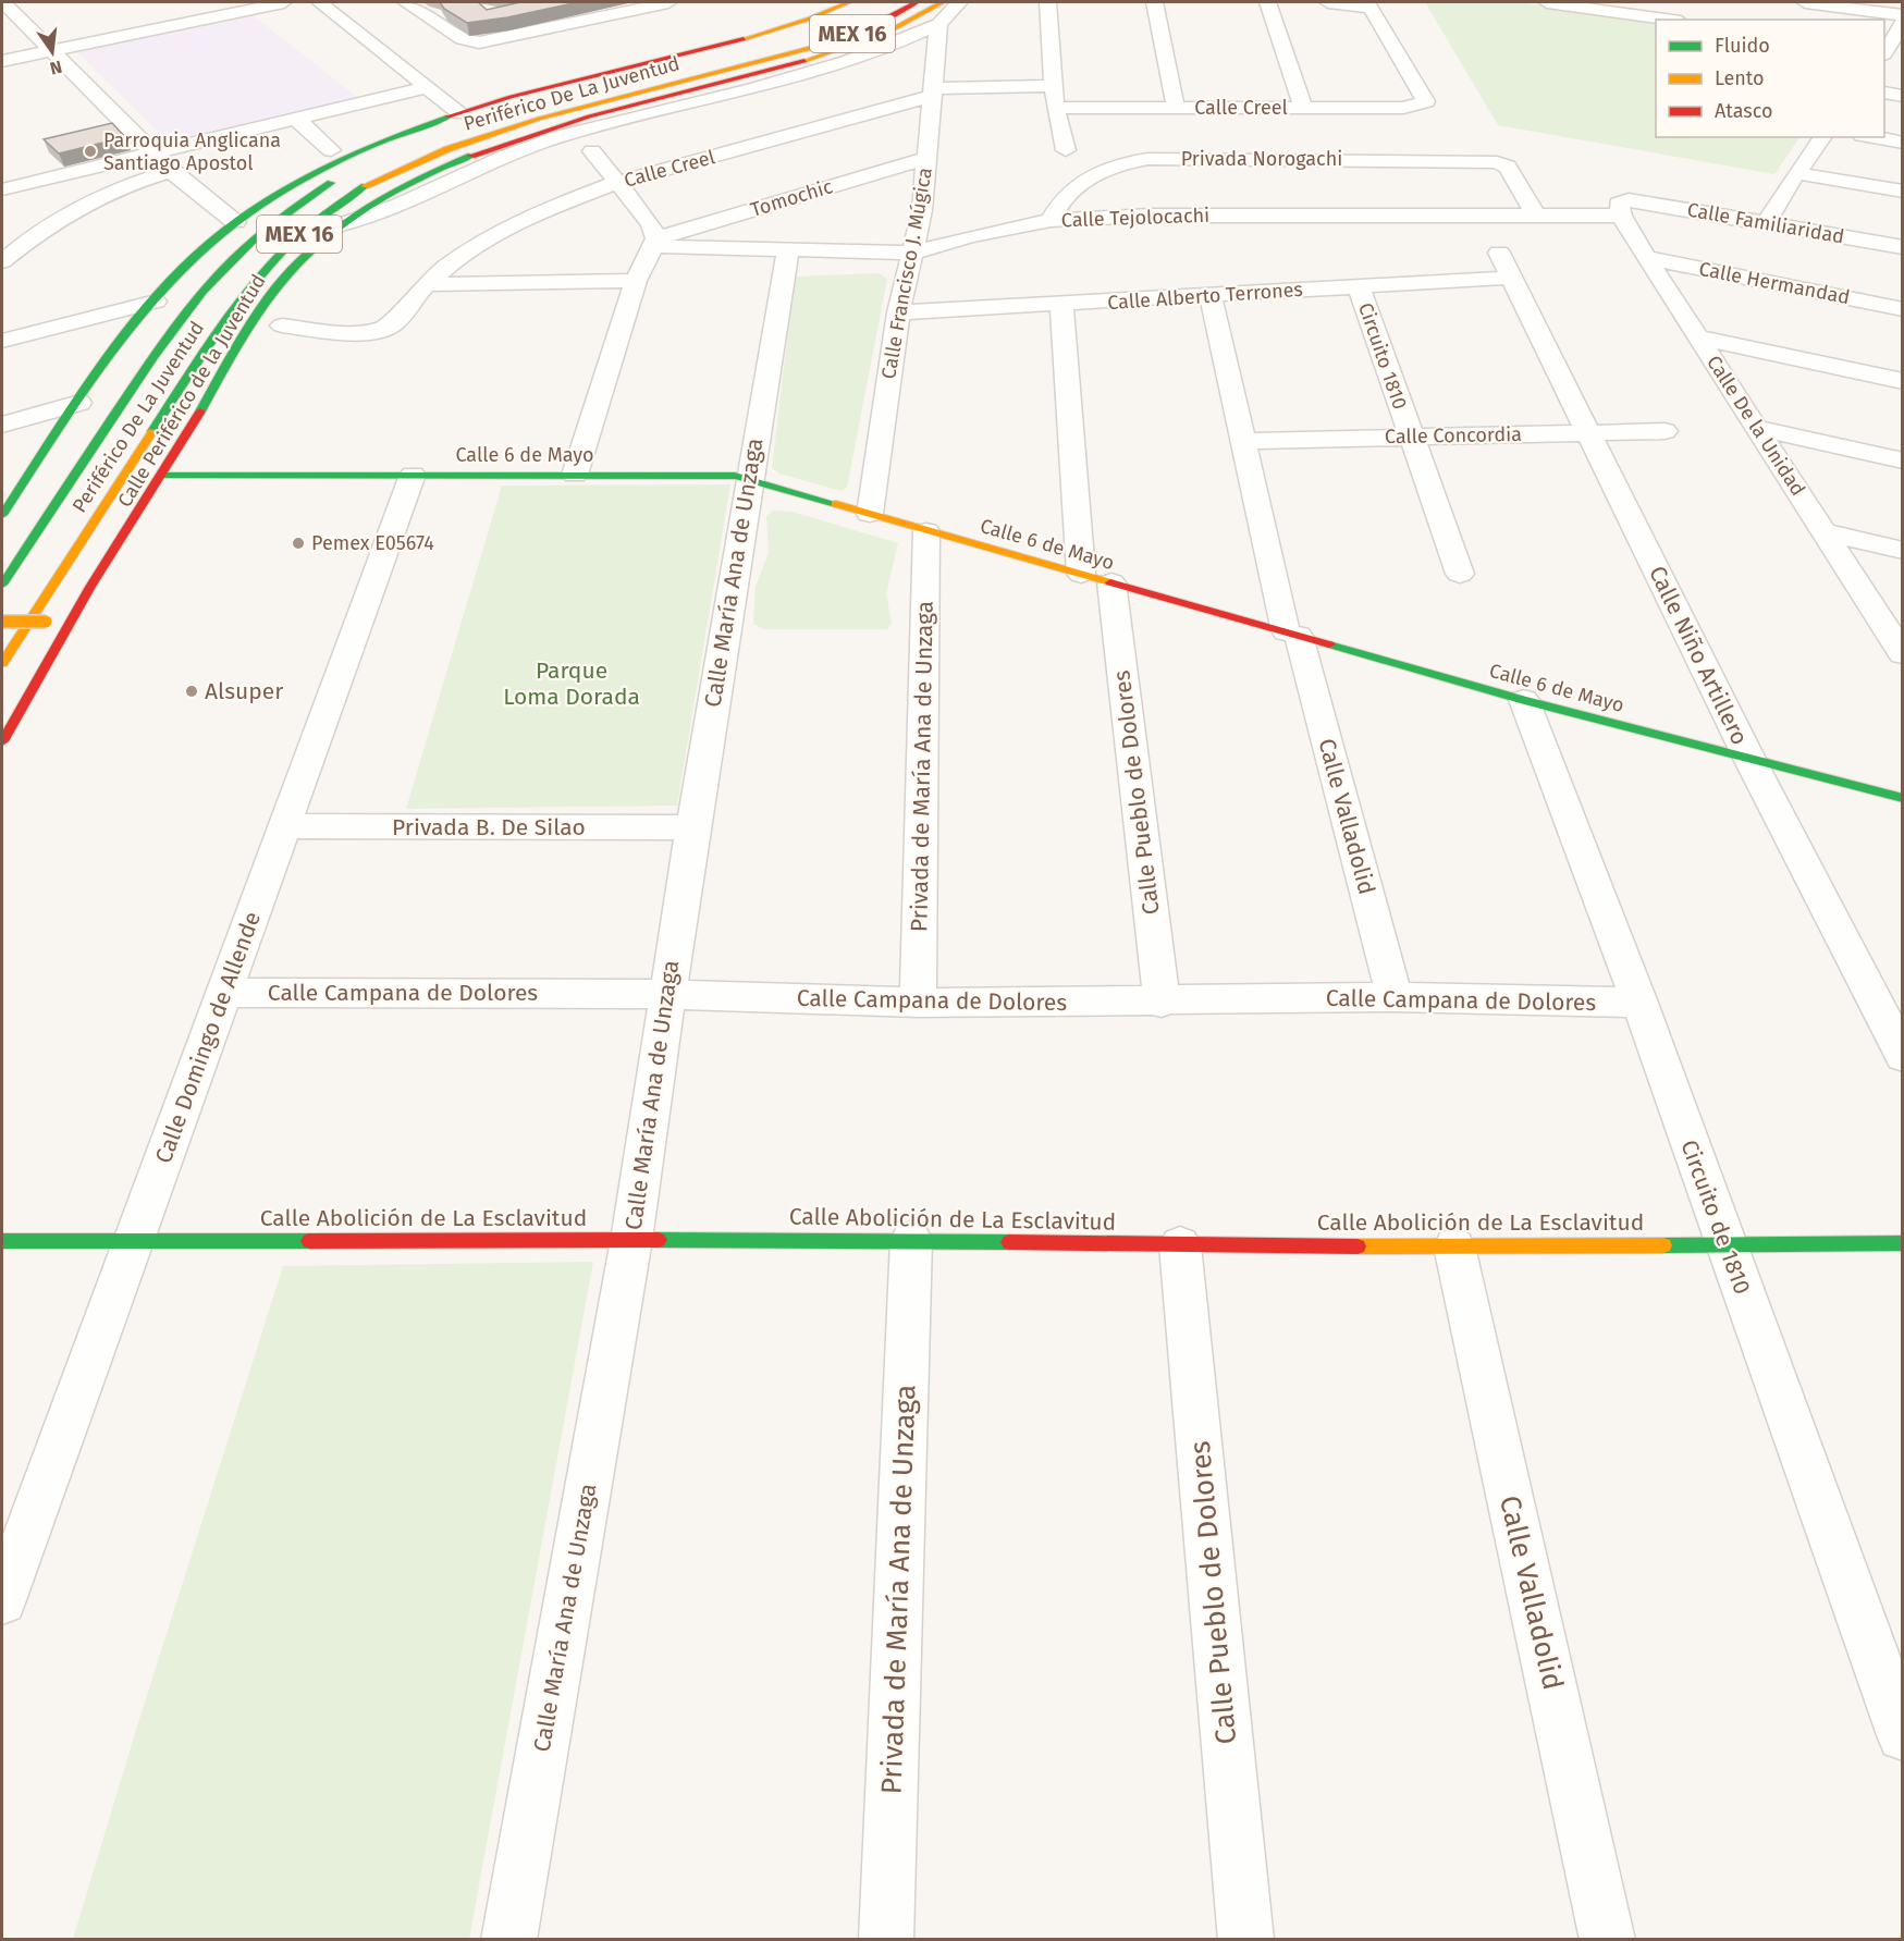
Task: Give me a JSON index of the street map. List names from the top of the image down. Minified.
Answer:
{"streets":{"main road":["MEX 16","Periférico De La Juventud","Calle Periférico de la Juventud","Calle 6 de Mayo","Calle Abolición de La Esclavitud"],"street":["Calle Creel","Privada Norogachi","Tomochic","Calle Tejolocachi","Calle Familiaridad","Calle Francisco J. Múgica","Calle Hermandad","Calle Alberto Terrones","Circuito 1810","Calle De la Unidad","Calle Concordia","Calle María Ana de Unzaga","Calle Niño Artillero","Privada de María Ana de Unzaga","Calle Pueblo de Dolores","Calle Valladolid","Privada B. De Silao","Calle Campana de Dolores","Calle Domingo de Allende","Circuito de 1810"]},"crossings":[["Calle Creel","Calle Francisco J. Múgica"],["Privada Norogachi","Calle Tejolocachi"],["Tomochic","Calle Tejolocachi"],["Tomochic","Calle Francisco J. Múgica"],["Calle Tejolocachi","Calle Familiaridad"],["Calle Tejolocachi","Calle Francisco J. Múgica"],["Calle Tejolocachi","Calle De la Unidad"],["Calle Tejolocachi","Calle María Ana de Unzaga"],["Calle Familiaridad","Calle De la Unidad"],["Calle Francisco J. Múgica","Calle Alberto Terrones"],["Calle Francisco J. Múgica","Calle 6 de Mayo"],["Calle Hermandad","Calle De la Unidad"],["Calle Alberto Terrones","Circuito 1810"],["Calle Alberto Terrones","Calle Niño Artillero"],["Calle Alberto Terrones","Calle Valladolid"],["Circuito 1810","Calle Concordia"],["Calle Periférico de la Juventud","Calle 6 de Mayo"],["Calle Concordia","Calle Niño Artillero"],["Calle Concordia","Calle Valladolid"],["Calle 6 de Mayo","Calle María Ana de Unzaga"],["Calle 6 de Mayo","Calle Niño Artillero"],["Calle 6 de Mayo","Privada de María Ana de Unzaga"],["Calle 6 de Mayo","Calle Pueblo de Dolores"],["Calle 6 de Mayo","Calle Valladolid"],["Calle 6 de Mayo","Calle Domingo de Allende"],["Calle 6 de Mayo","Circuito de 1810"],["Calle María Ana de Unzaga","Privada B. De Silao"],["Calle María Ana de Unzaga","Calle Campana de Dolores"],["Calle María Ana de Unzaga","Calle Abolición de La Esclavitud"],["Privada de María Ana de Unzaga","Calle Campana de Dolores"],["Privada de María Ana de Unzaga","Calle Abolición de La Esclavitud"],["Calle Pueblo de Dolores","Calle Campana de Dolores"],["Calle Pueblo de Dolores","Calle Abolición de La Esclavitud"],["Calle Valladolid","Calle Campana de Dolores"],["Calle Valladolid","Calle Abolición de La Esclavitud"],["Privada B. De Silao","Calle Domingo de Allende"],["Calle Campana de Dolores","Calle Domingo de Allende"],["Calle Campana de Dolores","Circuito de 1810"],["Calle Domingo de Allende","Calle Abolición de La Esclavitud"],["Circuito de 1810","Calle Abolición de La Esclavitud"]],"parks":["Parque Loma Dorada"],"places":["Parroquia Anglicana Santiago Apostol","Pemex E05674","Alsuper"],"legend":["Fluido","Lento","Atasco"],"north":"bottom"}
